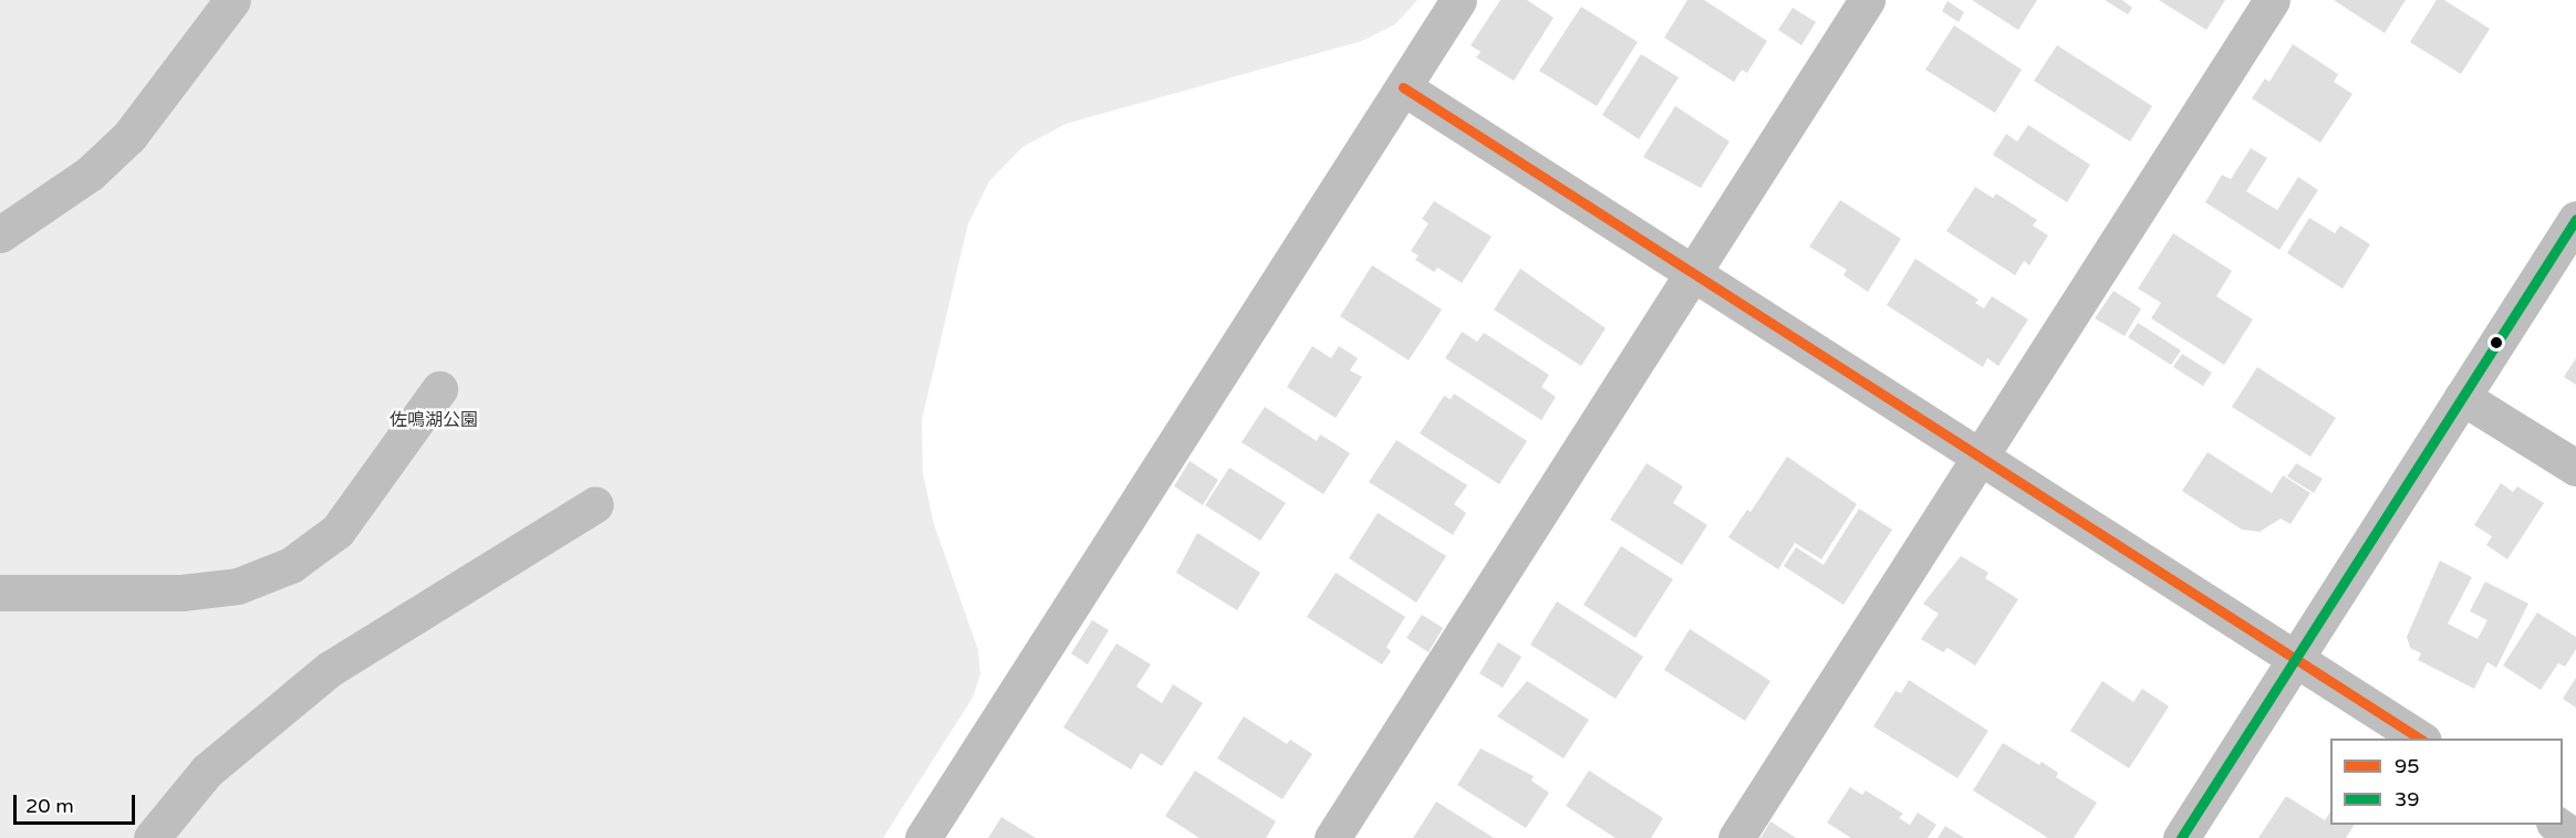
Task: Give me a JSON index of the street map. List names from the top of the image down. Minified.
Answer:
{"parks":["佐鳴湖公園"],"lines":["transit line 95","transit line 39"],"legend":["95","39"],"scale_bar":"20 m"}
